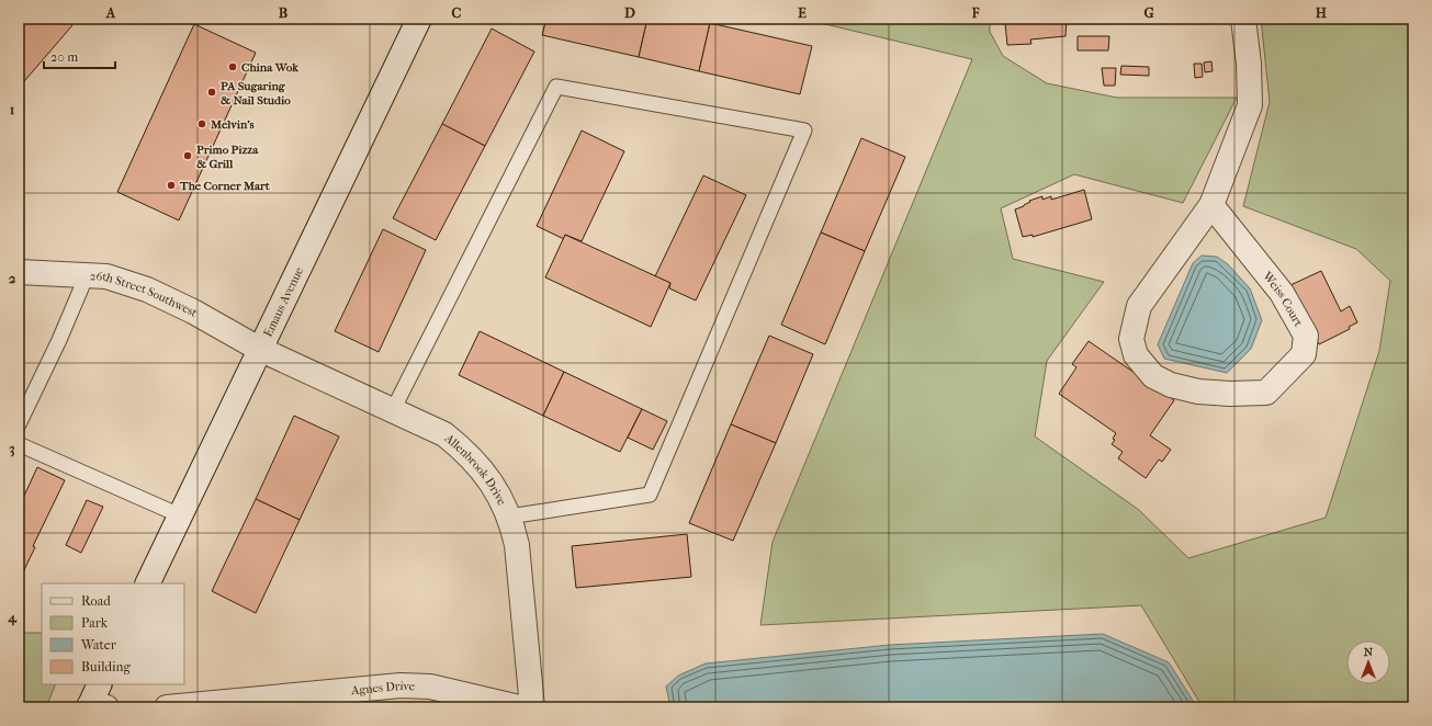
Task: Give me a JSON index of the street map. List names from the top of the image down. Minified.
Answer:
{"streets":{"street":["26th Street Southwest","Weiss Court","Emaus Avenue","Allenbrook Drive","Agnes Drive"]},"crossings":[["26th Street Southwest","Emaus Avenue"],["26th Street Southwest","Allenbrook Drive"],["Emaus Avenue","Allenbrook Drive"]],"places":["China Wok","PA Sugaring & Nail Studio","Melvin’s","Primo Pizza & Grill","The Corner Mart"],"legend":["Road","Park","Water","Building"],"scale_bar":"20 m","north":"top","grid":{"columns":["A","B","C","D","E","F","G","H"],"rows":["1","2","3","4"]}}
